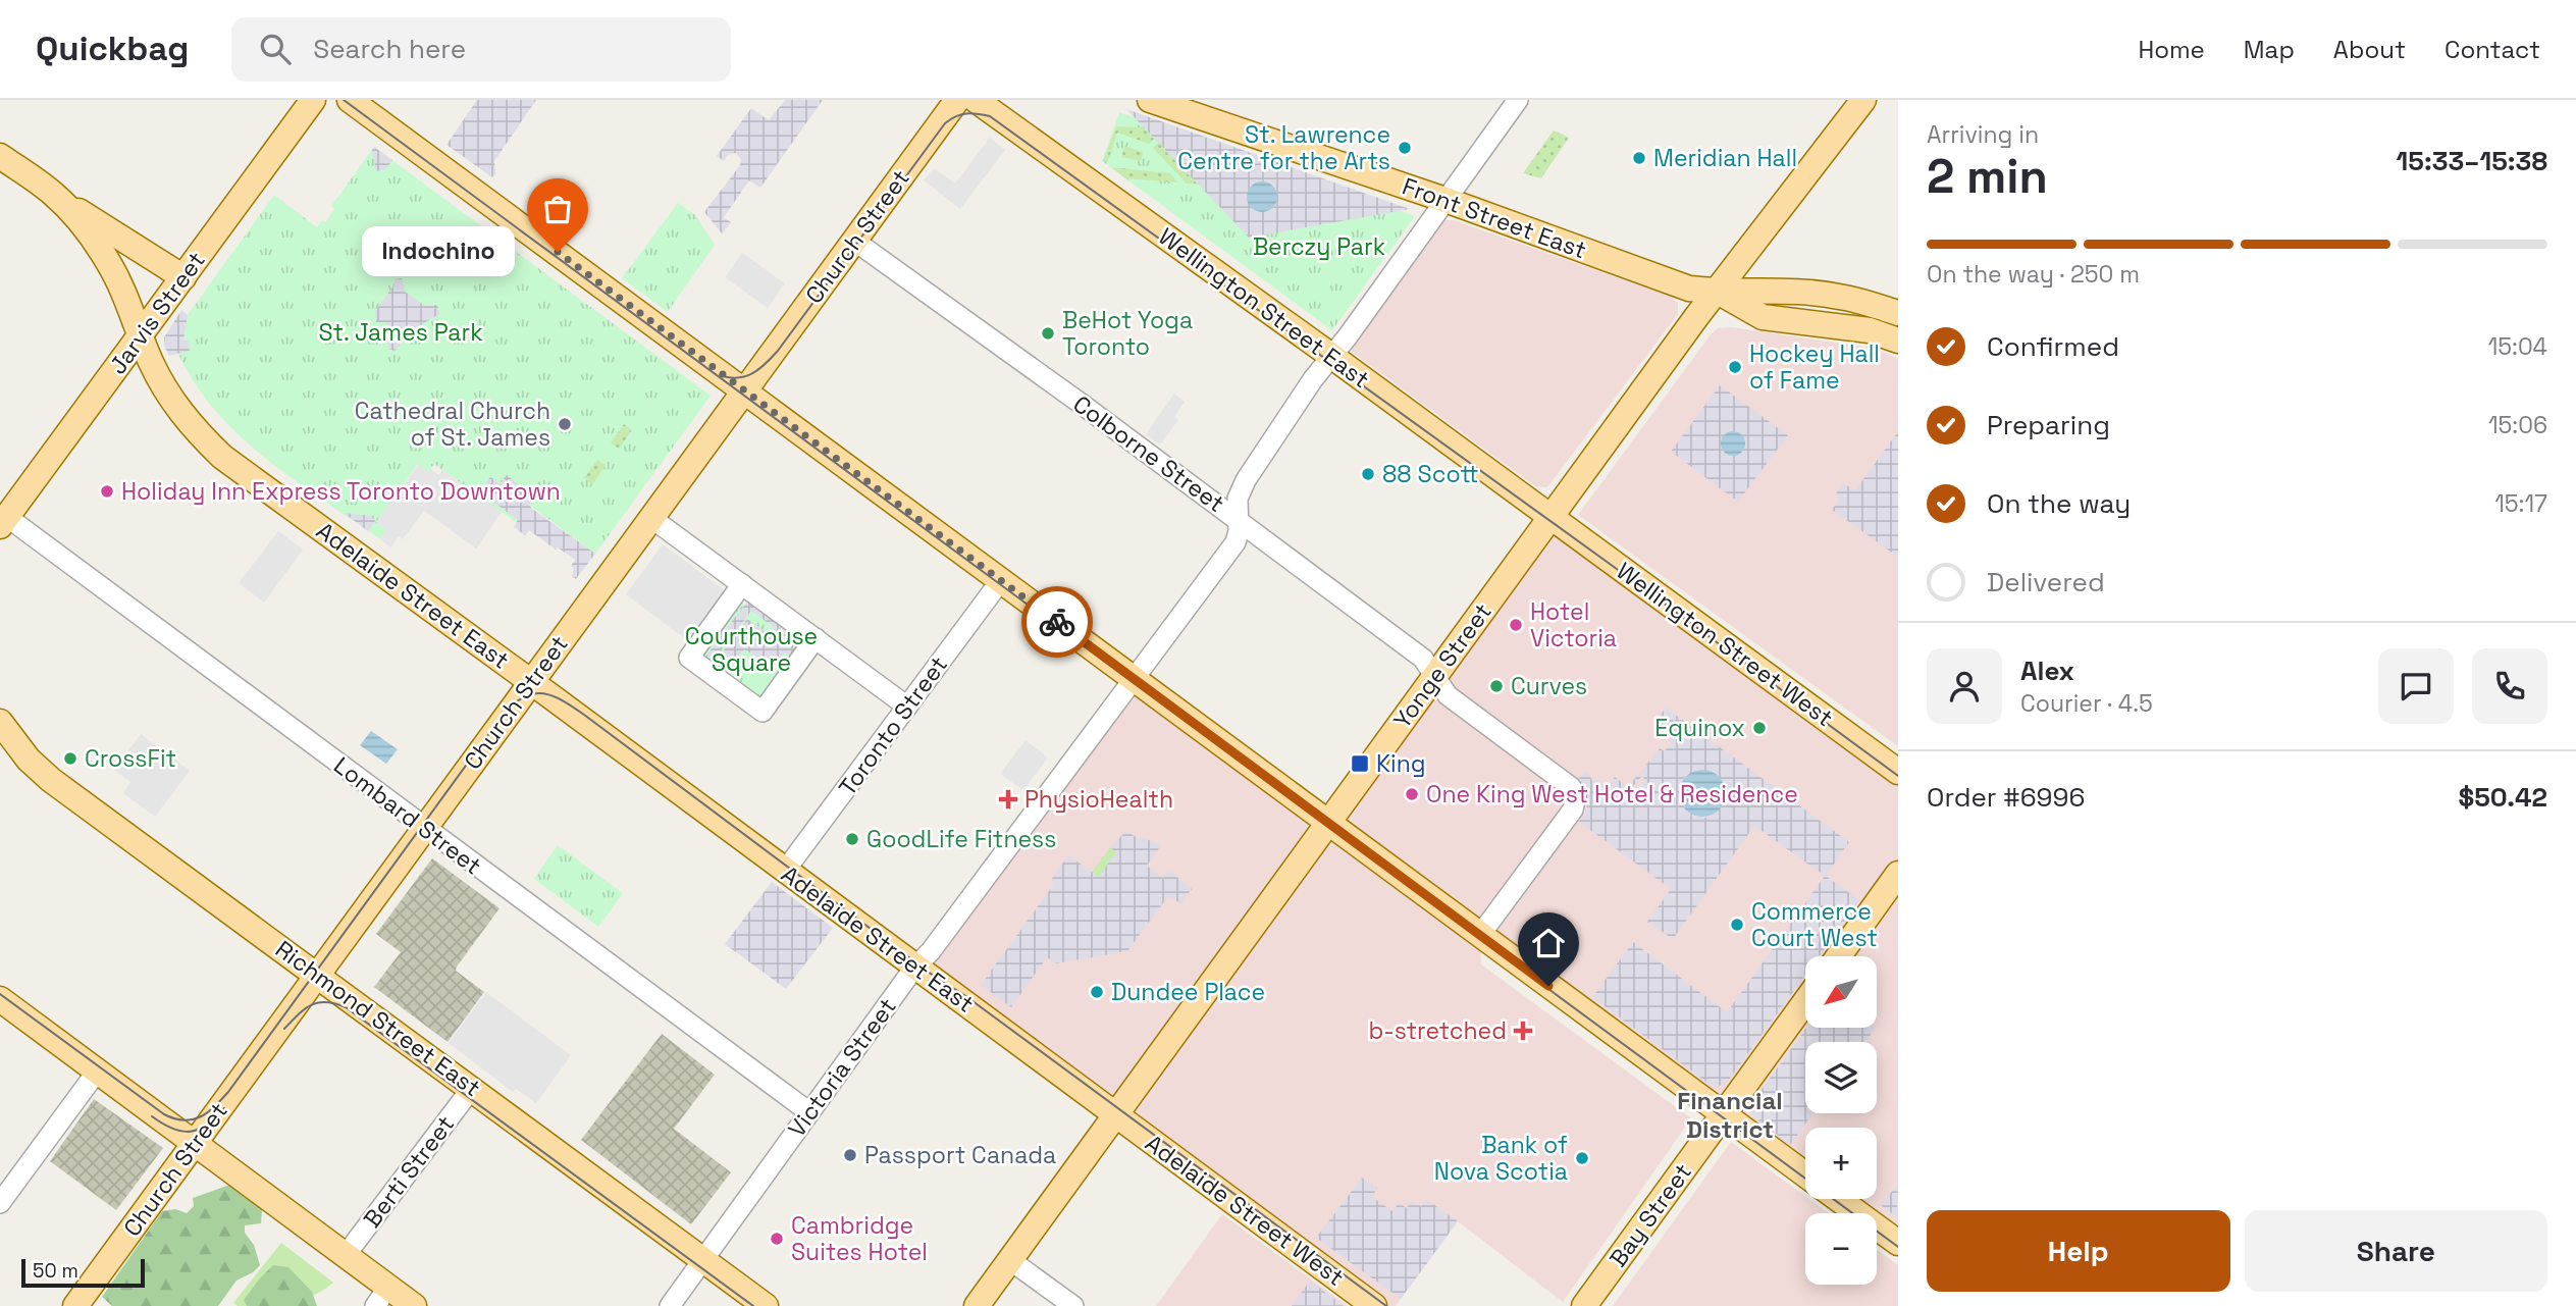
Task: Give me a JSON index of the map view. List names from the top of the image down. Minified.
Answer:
{"streets":{"main road":["Front Street East","Church Street","Wellington Street East","Jarvis Street","Adelaide Street East","Wellington Street West","Yonge Street","Richmond Street East","Adelaide Street West","Bay Street"],"street":["Colborne Street","Toronto Street","Lombard Street","Victoria Street","Berti Street"]},"crossings":[["Front Street East","Yonge Street"],["Front Street East","Victoria Street"],["Church Street","Colborne Street"],["Church Street","Adelaide Street East"],["Church Street","Lombard Street"],["Church Street","Richmond Street East"],["Wellington Street East","Wellington Street West"],["Wellington Street East","Yonge Street"],["Wellington Street East","Victoria Street"],["Jarvis Street","Adelaide Street East"],["Jarvis Street","Lombard Street"],["Colborne Street","Yonge Street"],["Colborne Street","Victoria Street"],["Adelaide Street East","Yonge Street"],["Adelaide Street East","Toronto Street"],["Adelaide Street East","Victoria Street"],["Adelaide Street East","Adelaide Street West"],["Wellington Street West","Yonge Street"],["Yonge Street","Adelaide Street West"],["Lombard Street","Victoria Street"],["Richmond Street East","Victoria Street"],["Richmond Street East","Berti Street"]],"districts":["Financial District"],"parks":["Berczy Park","St. James Park","Courthouse Square"],"places":{"other":["St. Lawrence Centre for the Arts","Meridian Hall","Indochino","BeHot Yoga Toronto","Hockey Hall of Fame","Cathedral Church of St. James","88 Scott","Holiday Inn Express Toronto Downtown","Hotel Victoria","Curves","Equinox","CrossFit","One King West Hotel & Residence","GoodLife Fitness","Commerce Court West","Dundee Place","Passport Canada","Bank of Nova Scotia","Cambridge Suites Hotel"],"transit":["King"],"health":["PhysioHealth","b-stretched"]},"scale_bar":"50 m","north":"bottom left","page":{"header":"Quickbag","search":"Search here","nav":["Home","Map","About","Contact"],"heading":["2 min","Arriving in","15:33–15:38"],"panel":["Alex","Courier · 4.5","Order #6996","$50.42"],"bar":"On the way · 250 m","bubble":"Indochino","list":[["Confirmed","15:04"],["Preparing","15:06"],["On the way","15:17"],"Delivered"],"map_buttons":["+","−"],"buttons":["Help","Share"],"scale":"50 m"}}
